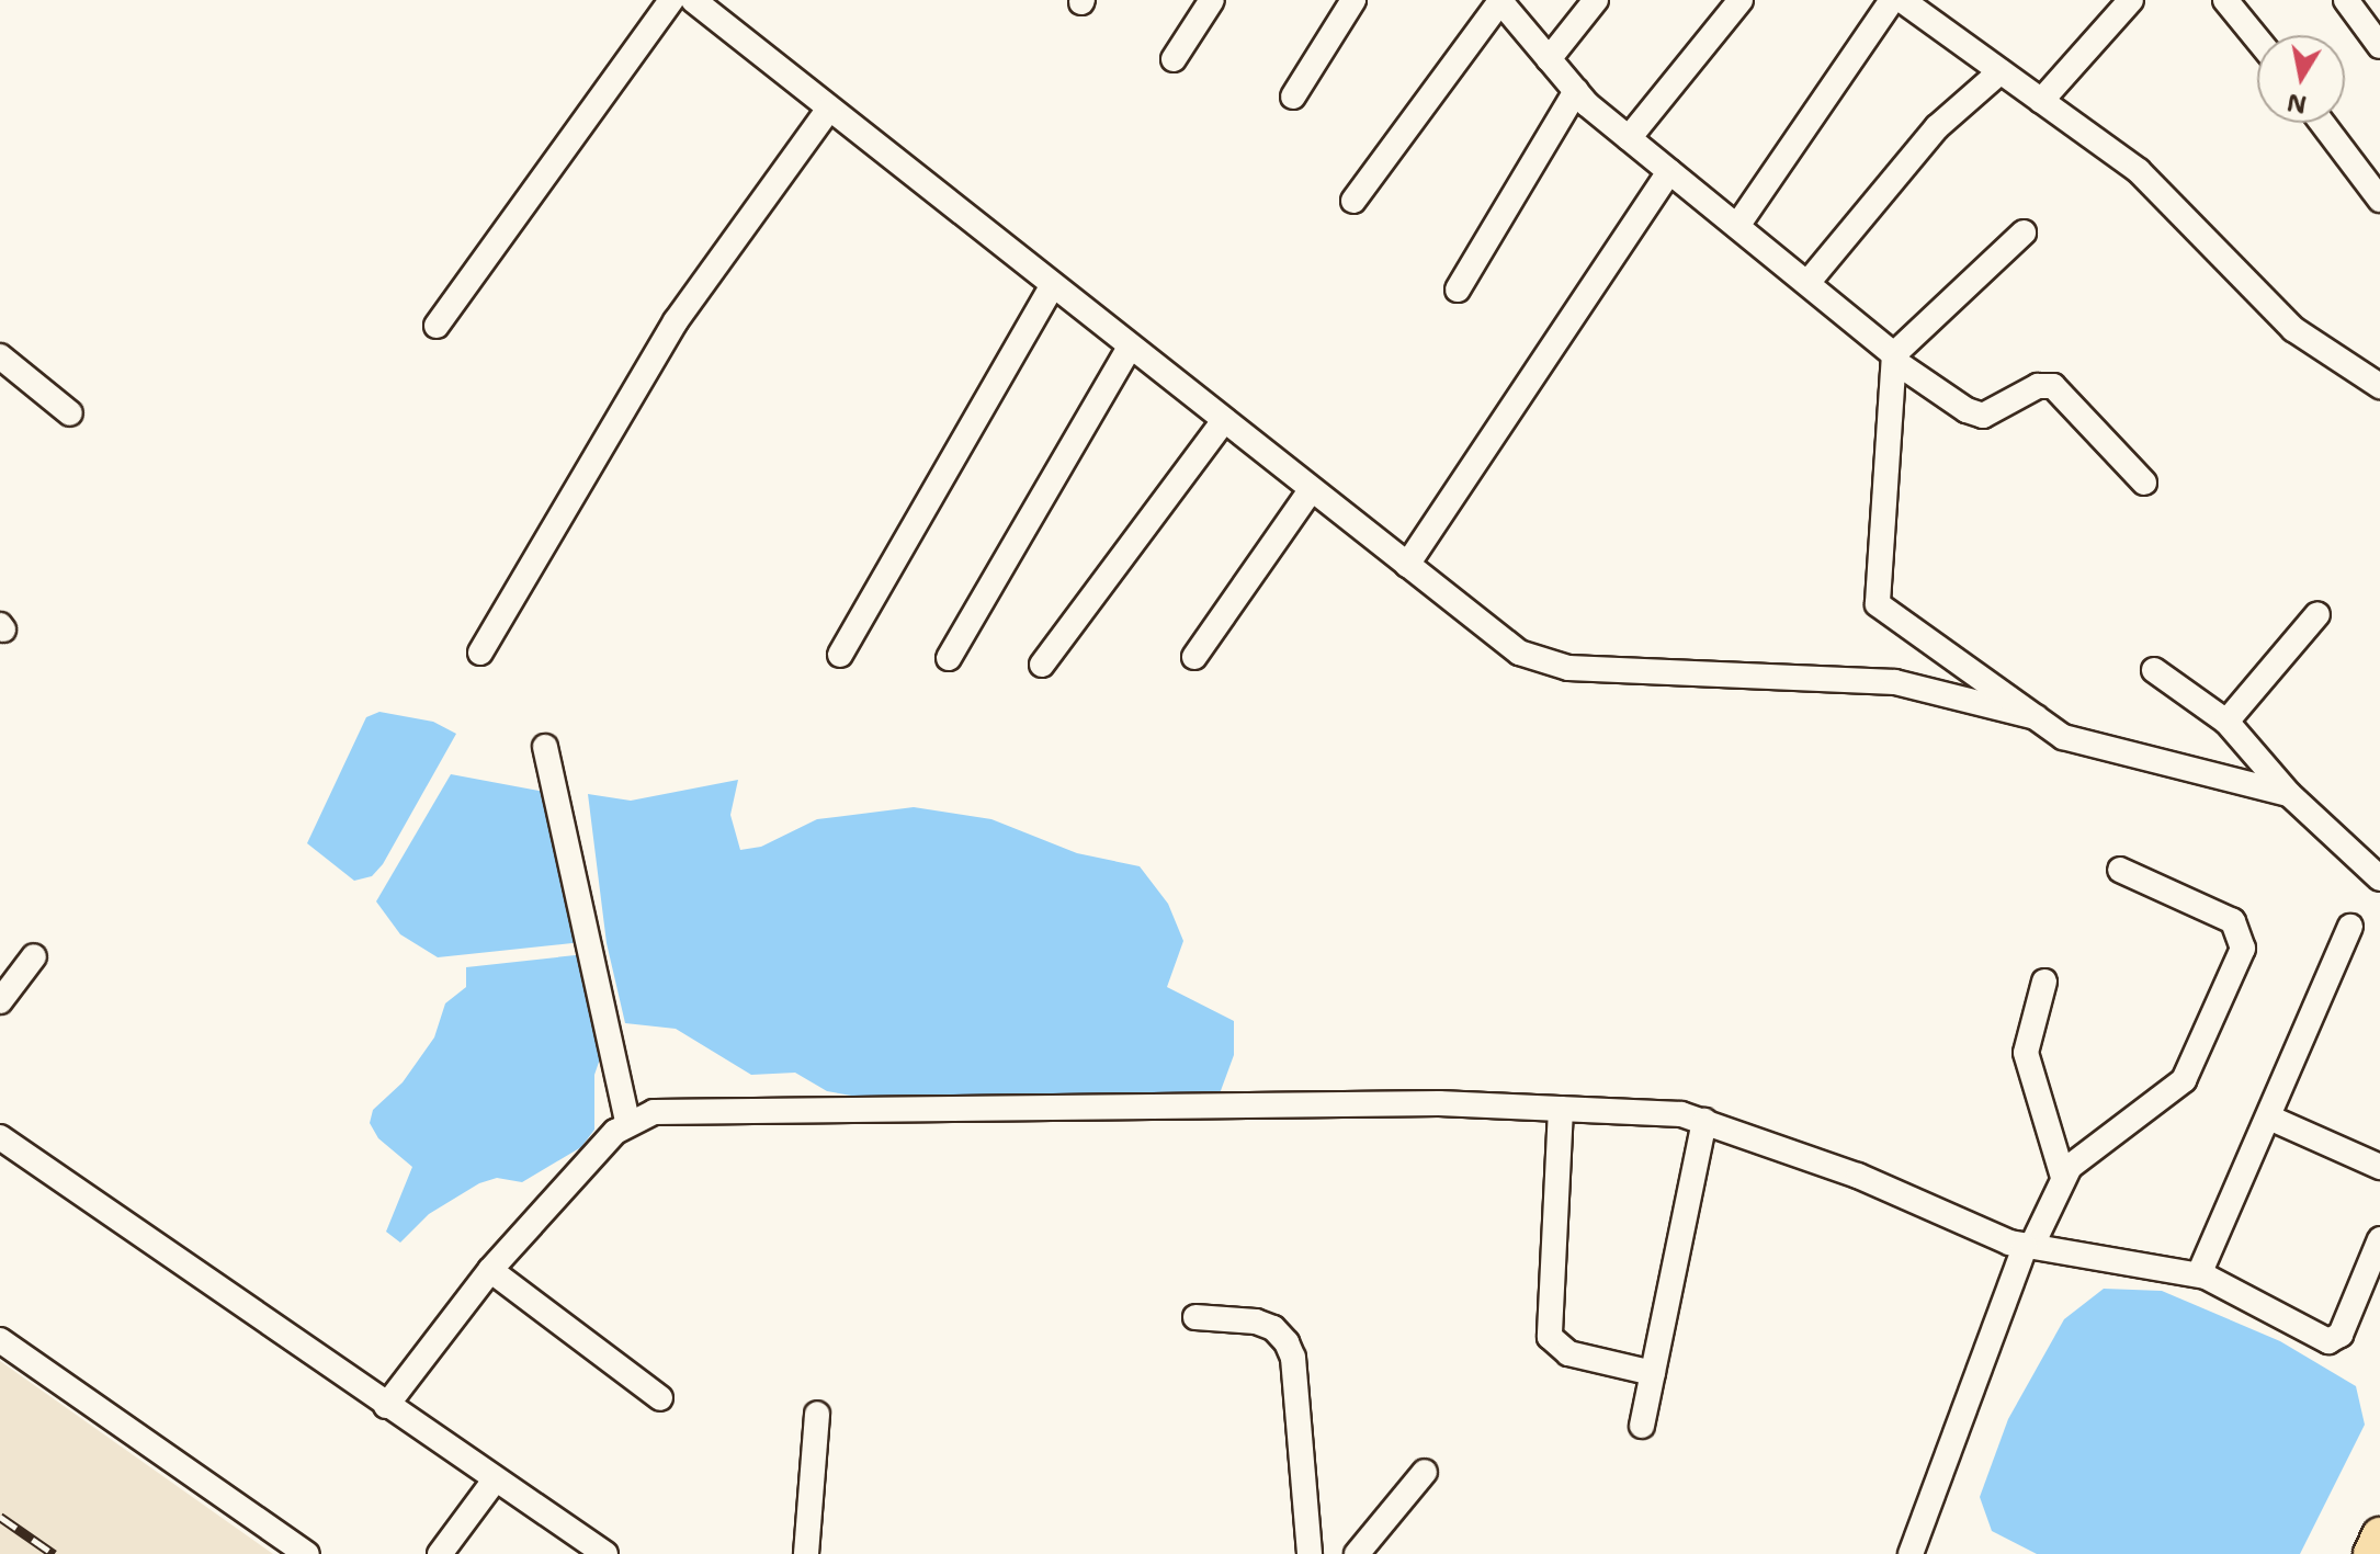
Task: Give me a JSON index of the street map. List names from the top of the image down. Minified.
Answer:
{"north":"bottom"}
